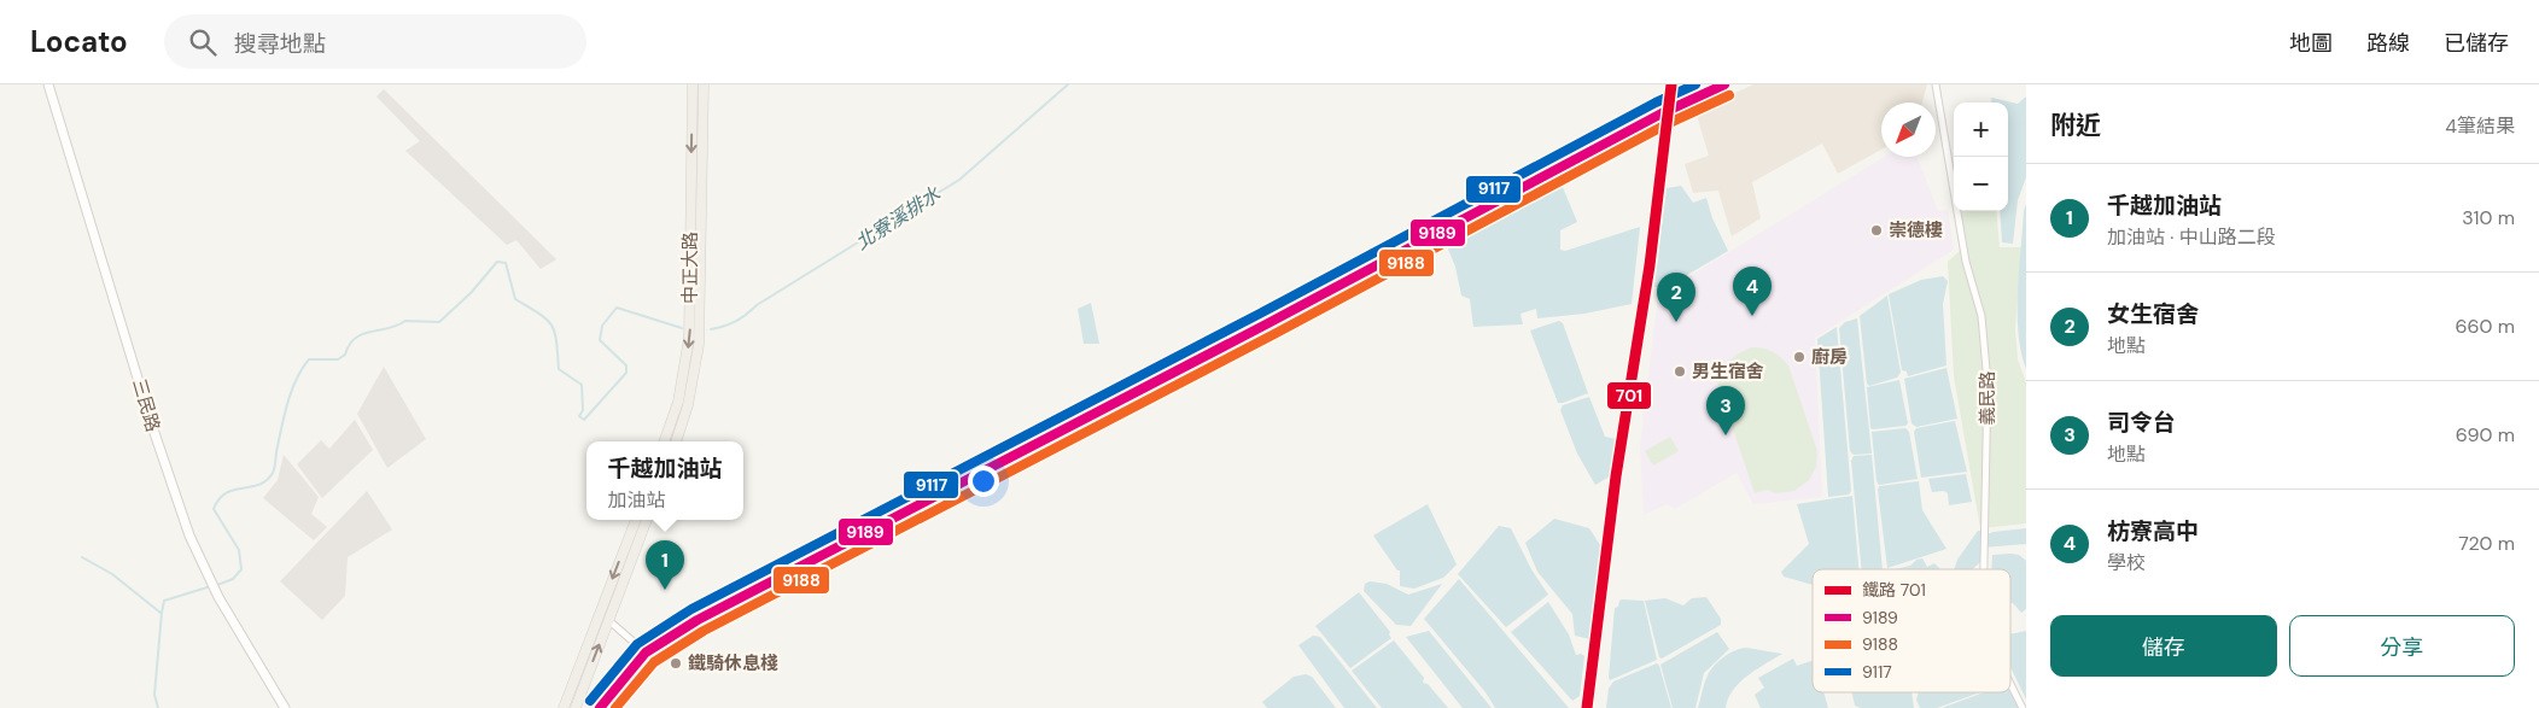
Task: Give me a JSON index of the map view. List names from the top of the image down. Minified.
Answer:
{"streets":{"main road":["中正大路"],"street":["義民路","三民路"]},"water":["北寮溪排水"],"places":["崇德樓","廚房","男生宿舍","鐵騎休息棧"],"lines":["rail line 701","transit line 9189","transit line 9117","transit line 9188"],"legend":["鐵路 701","9189","9188","9117"],"north":"bottom left","page":{"header":"Locato","search":"搜尋地點","nav":["地圖","路線","已儲存"],"heading":["附近","4筆結果"],"map_buttons":["+","−"],"list":[{"mark":"1","name":"千越加油站","note":"加油站 · 中山路二段","value":"310 m"},{"mark":"2","name":"女生宿舍","note":"地點","value":"660 m"},{"mark":"3","name":"司令台","note":"地點","value":"690 m"},{"mark":"4","name":"枋寮高中","note":"學校","value":"720 m"}],"pins":["4","2","3","1"],"popup":["千越加油站","加油站"],"buttons":["儲存","分享"]}}
